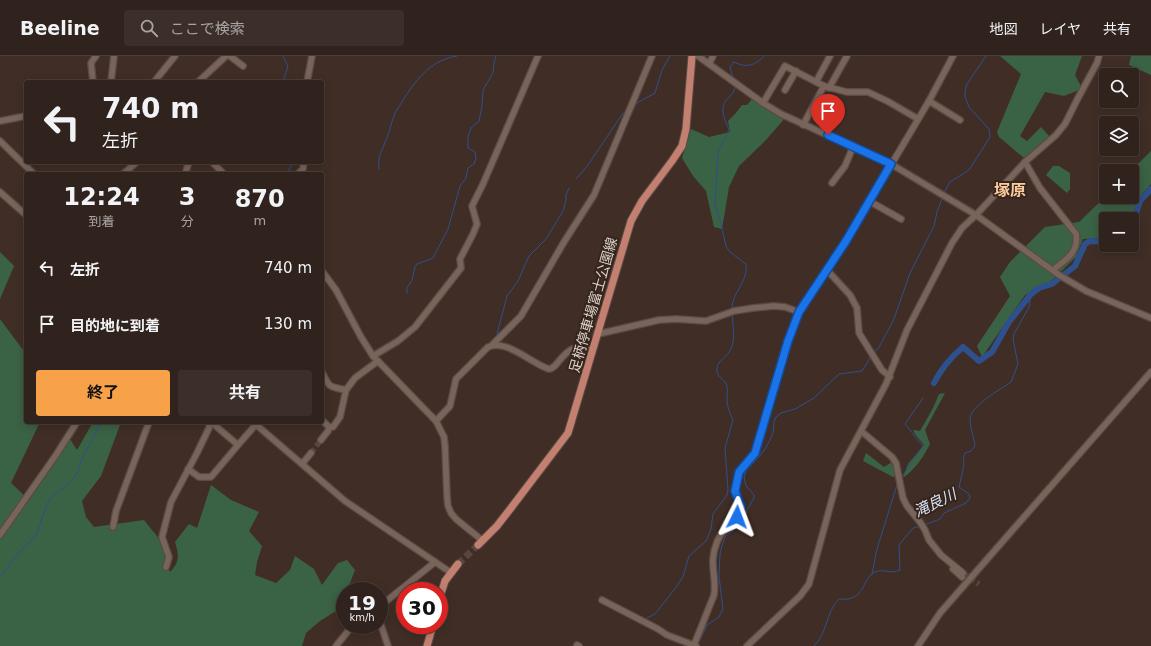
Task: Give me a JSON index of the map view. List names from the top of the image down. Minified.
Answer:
{"streets":{"main road":["足柄停車場富士公園線"]},"districts":["塚原"],"water":["滝良川"],"page":{"header":"Beeline","search":"ここで検索","nav":["地図","レイヤ","共有"],"map_buttons":["+","−"],"turn":["740 m","左折"],"eta":["12:24","到着","3","分","870","m"],"list":[{"name":"左折","value":"740 m"},{"name":"目的地に到着","value":"130 m"}],"buttons":["終了","共有"],"speed":"19 km/h","limit":"30"}}
